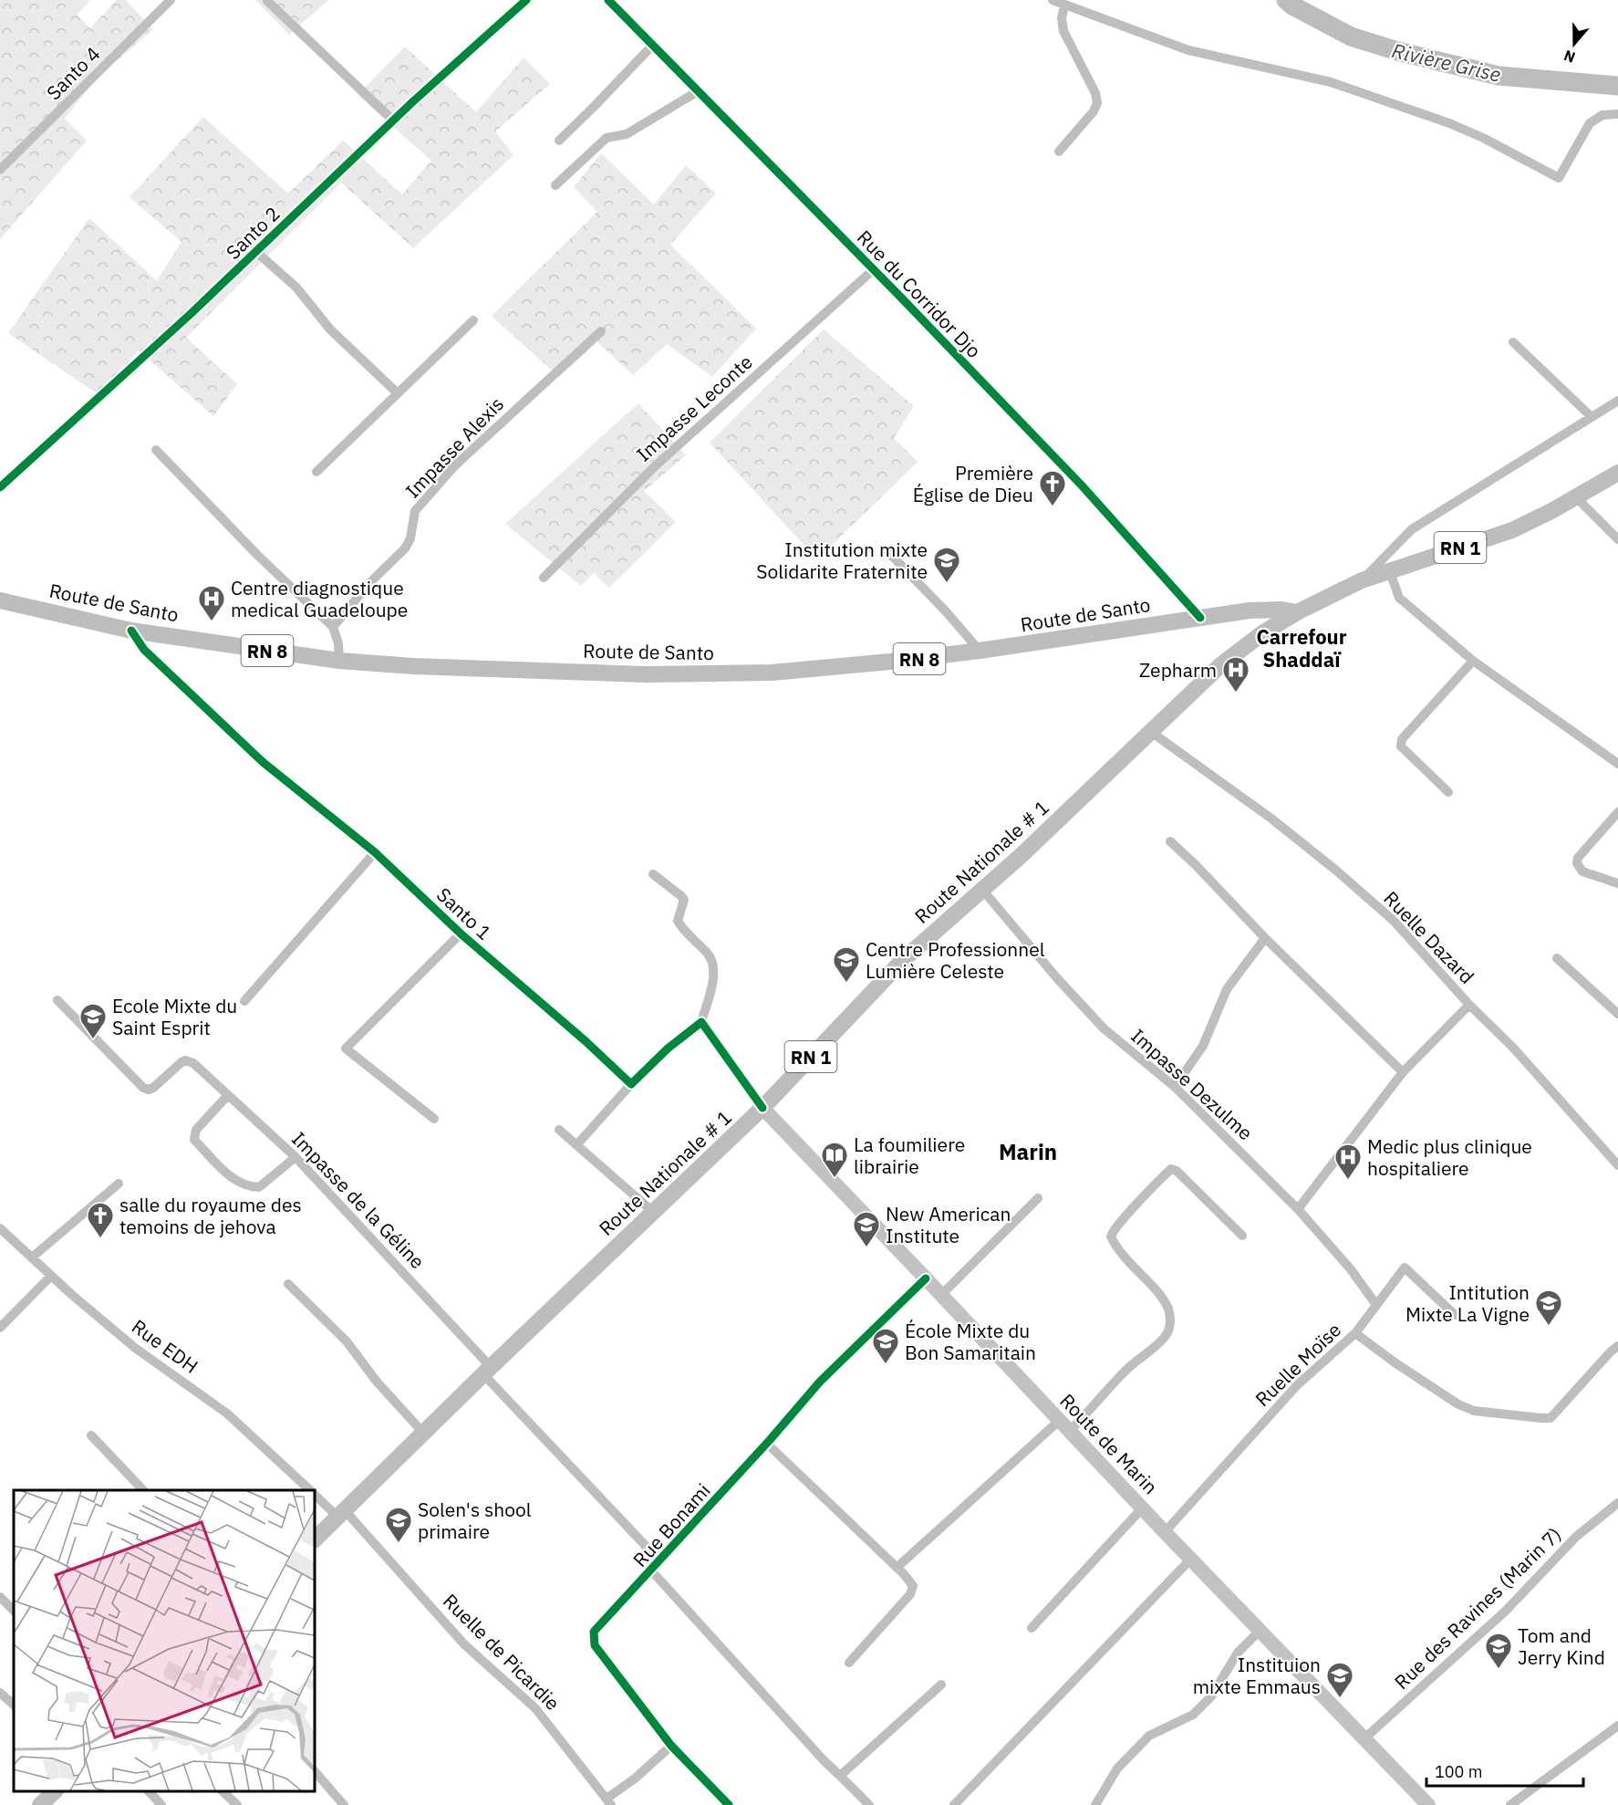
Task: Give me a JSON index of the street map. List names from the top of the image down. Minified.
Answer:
{"streets":{"main road":["RN 1","Route de Santo","RN 8","Route Nationale # 1","Route de Marin"],"street":["Santo 4","Santo 2","Rue du Corridor Djo","Impasse Leconte","Impasse Alexis","Santo 1","Ruelle Dazard","Impasse Dezulme","Impasse de la Géline","Rue EDH","Ruelle Moïse","Rue Bonami","Rue des Ravines (Marin 7)","Ruelle de Picardie"]},"crossings":[["Rue du Corridor Djo","Impasse Leconte"],["Rue du Corridor Djo","Route de Santo"],["Route de Santo","Route Nationale # 1"],["Route de Santo","Santo 1"],["Route Nationale # 1","Ruelle Dazard"],["Route Nationale # 1","Impasse Dezulme"],["Route Nationale # 1","Impasse de la Géline"],["Route Nationale # 1","Rue EDH"],["Route Nationale # 1","Route de Marin"],["Route Nationale # 1","Ruelle de Picardie"],["Ruelle Dazard","Impasse Dezulme"],["Impasse Dezulme","Ruelle Moïse"],["Impasse de la Géline","Rue Bonami"],["Rue EDH","Ruelle de Picardie"],["Ruelle Moïse","Route de Marin"],["Route de Marin","Rue Bonami"],["Route de Marin","Rue des Ravines (Marin 7)"]],"districts":["Carrefour Shaddaï","Marin"],"water":["Rivière Grise"],"places":{"church":["Première Église de Dieu","salle du royaume des temoins de jehova"],"school or university":["Institution mixte Solidarite Fraternite","Centre Professionnel Lumière Celeste","Ecole Mixte du Saint Esprit","New American Institute","Intitution Mixte La Vigne","École Mixte du Bon Samaritain","Solen's shool primaire","Tom and Jerry Kind","Instituion mixte Emmaus"],"hospital":["Centre diagnostique medical Guadeloupe","Zepharm","Medic plus clinique hospitaliere"],"library":["La foumiliere librairie"]},"scale_bar":"100 m","north":"bottom"}
